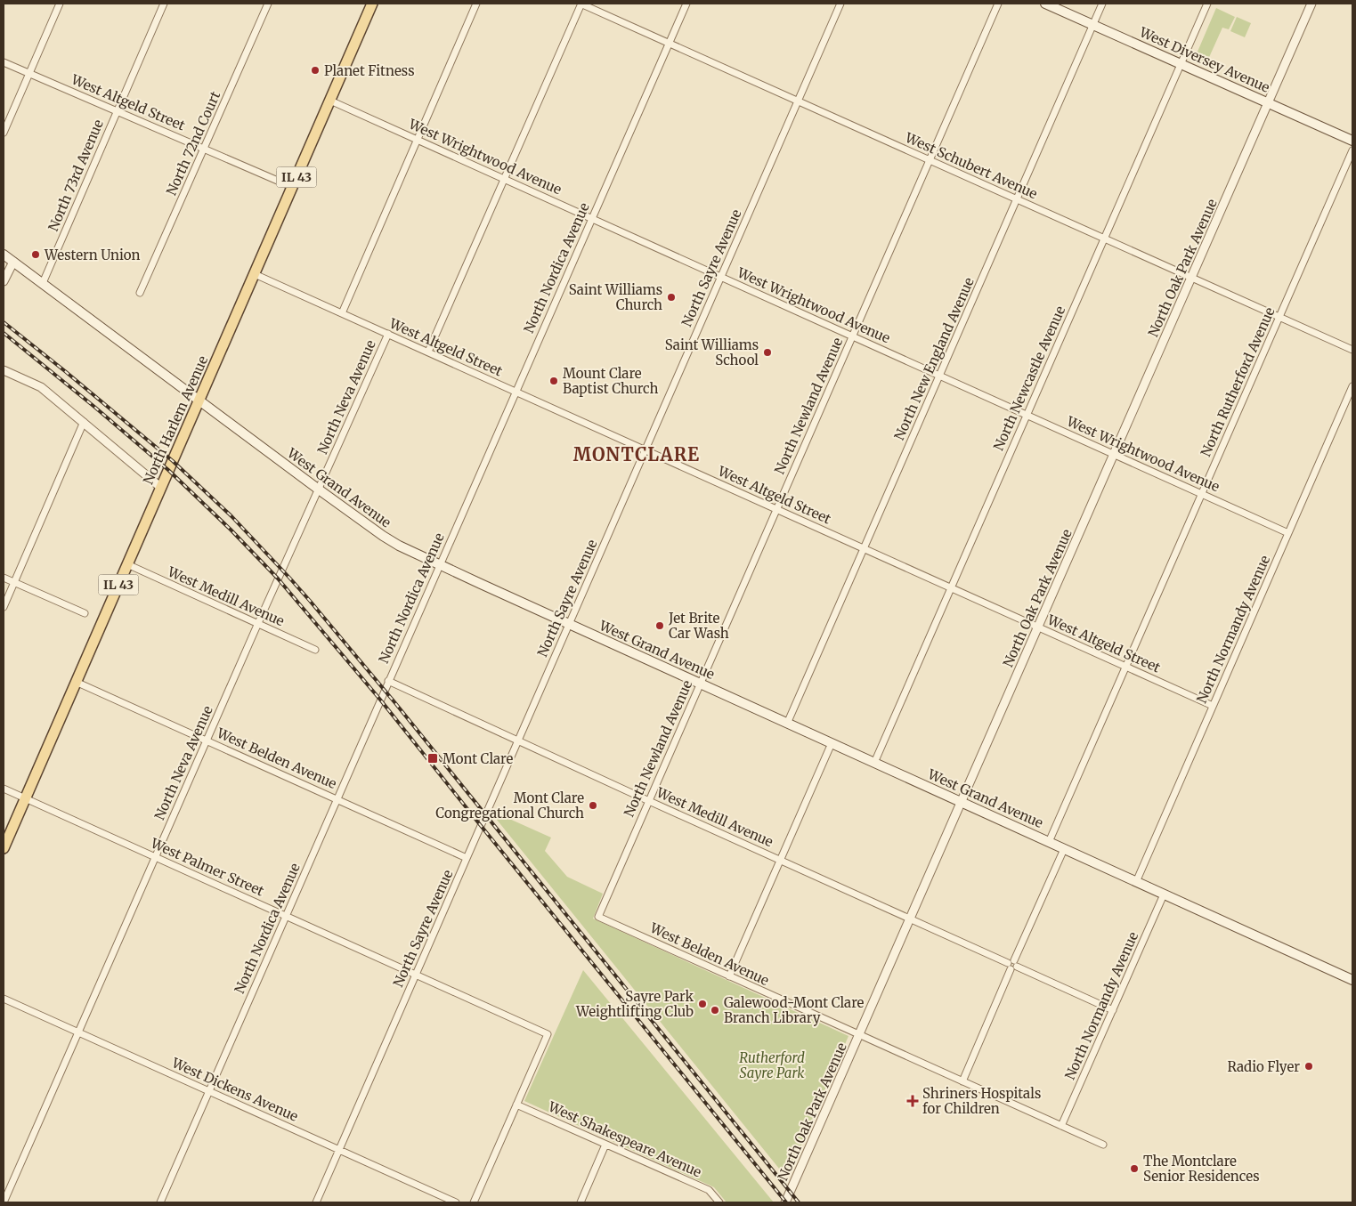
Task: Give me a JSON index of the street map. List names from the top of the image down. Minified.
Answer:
{"streets":{"main road":["West Diversey Avenue","IL 43","North Harlem Avenue","West Grand Avenue"],"street":["West Altgeld Street","North 72nd Court","West Wrightwood Avenue","West Schubert Avenue","North 73rd Avenue","North Nordica Avenue","North Sayre Avenue","North Oak Park Avenue","North New England Avenue","North Newcastle Avenue","North Rutherford Avenue","North Neva Avenue","North Newland Avenue","West Medill Avenue","North Normandy Avenue","West Belden Avenue","West Palmer Street","West Dickens Avenue","West Shakespeare Avenue"]},"crossings":[["West Diversey Avenue","North Oak Park Avenue"],["West Diversey Avenue","North New England Avenue"],["West Diversey Avenue","North Newcastle Avenue"],["West Altgeld Street","North 72nd Court"],["West Altgeld Street","North 73rd Avenue"],["West Altgeld Street","North Nordica Avenue"],["West Altgeld Street","North Sayre Avenue"],["West Altgeld Street","North Oak Park Avenue"],["West Altgeld Street","North New England Avenue"],["West Altgeld Street","North Newcastle Avenue"],["West Altgeld Street","North Rutherford Avenue"],["West Altgeld Street","North Neva Avenue"],["West Altgeld Street","North Newland Avenue"],["West Altgeld Street","North Harlem Avenue"],["West Altgeld Street","North Normandy Avenue"],["West Wrightwood Avenue","North Nordica Avenue"],["West Wrightwood Avenue","North Sayre Avenue"],["West Wrightwood Avenue","North Oak Park Avenue"],["West Wrightwood Avenue","North New England Avenue"],["West Wrightwood Avenue","North Newcastle Avenue"],["West Wrightwood Avenue","North Rutherford Avenue"],["West Wrightwood Avenue","North Newland Avenue"],["West Wrightwood Avenue","North Harlem Avenue"],["West Wrightwood Avenue","North Normandy Avenue"],["West Schubert Avenue","North Nordica Avenue"],["West Schubert Avenue","North Sayre Avenue"],["West Schubert Avenue","North Oak Park Avenue"],["West Schubert Avenue","North New England Avenue"],["West Schubert Avenue","North Newcastle Avenue"],["West Schubert Avenue","North Rutherford Avenue"],["West Schubert Avenue","North Newland Avenue"],["North 73rd Avenue","West Grand Avenue"],["North Nordica Avenue","West Grand Avenue"],["North Nordica Avenue","West Medill Avenue"],["North Nordica Avenue","West Belden Avenue"],["North Nordica Avenue","West Palmer Street"],["North Nordica Avenue","West Dickens Avenue"],["North Sayre Avenue","West Grand Avenue"],["North Sayre Avenue","West Medill Avenue"],["North Sayre Avenue","West Belden Avenue"],["North Sayre Avenue","West Palmer Street"],["North Sayre Avenue","West Dickens Avenue"],["North Oak Park Avenue","West Grand Avenue"],["North Oak Park Avenue","West Medill Avenue"],["North Oak Park Avenue","West Belden Avenue"],["North New England Avenue","West Grand Avenue"],["North Newcastle Avenue","West Grand Avenue"],["North Rutherford Avenue","West Grand Avenue"],["North Neva Avenue","West Grand Avenue"],["North Neva Avenue","West Medill Avenue"],["North Neva Avenue","West Belden Avenue"],["North Neva Avenue","West Palmer Street"],["North Neva Avenue","West Dickens Avenue"],["North Newland Avenue","West Grand Avenue"],["North Newland Avenue","West Medill Avenue"],["North Newland Avenue","West Belden Avenue"],["North Harlem Avenue","West Grand Avenue"],["North Harlem Avenue","West Medill Avenue"],["North Harlem Avenue","West Belden Avenue"],["North Harlem Avenue","West Palmer Street"],["West Grand Avenue","North Normandy Avenue"],["West Medill Avenue","North Normandy Avenue"],["North Normandy Avenue","West Belden Avenue"],["West Palmer Street","West Shakespeare Avenue"]],"districts":["MONTCLARE"],"parks":["Rutherford Sayre Park"],"places":{"other":["Planet Fitness","Western Union","Saint Williams Church","Saint Williams School","Mount Clare Baptist Church","Jet Brite Car Wash","Mont Clare Congregational Church","Sayre Park Weightlifting Club","Galewood-Mont Clare Branch Library","Radio Flyer","The Montclare Senior Residences"],"transit":["Mont Clare"],"health":["Shriners Hospitals for Children"]}}
